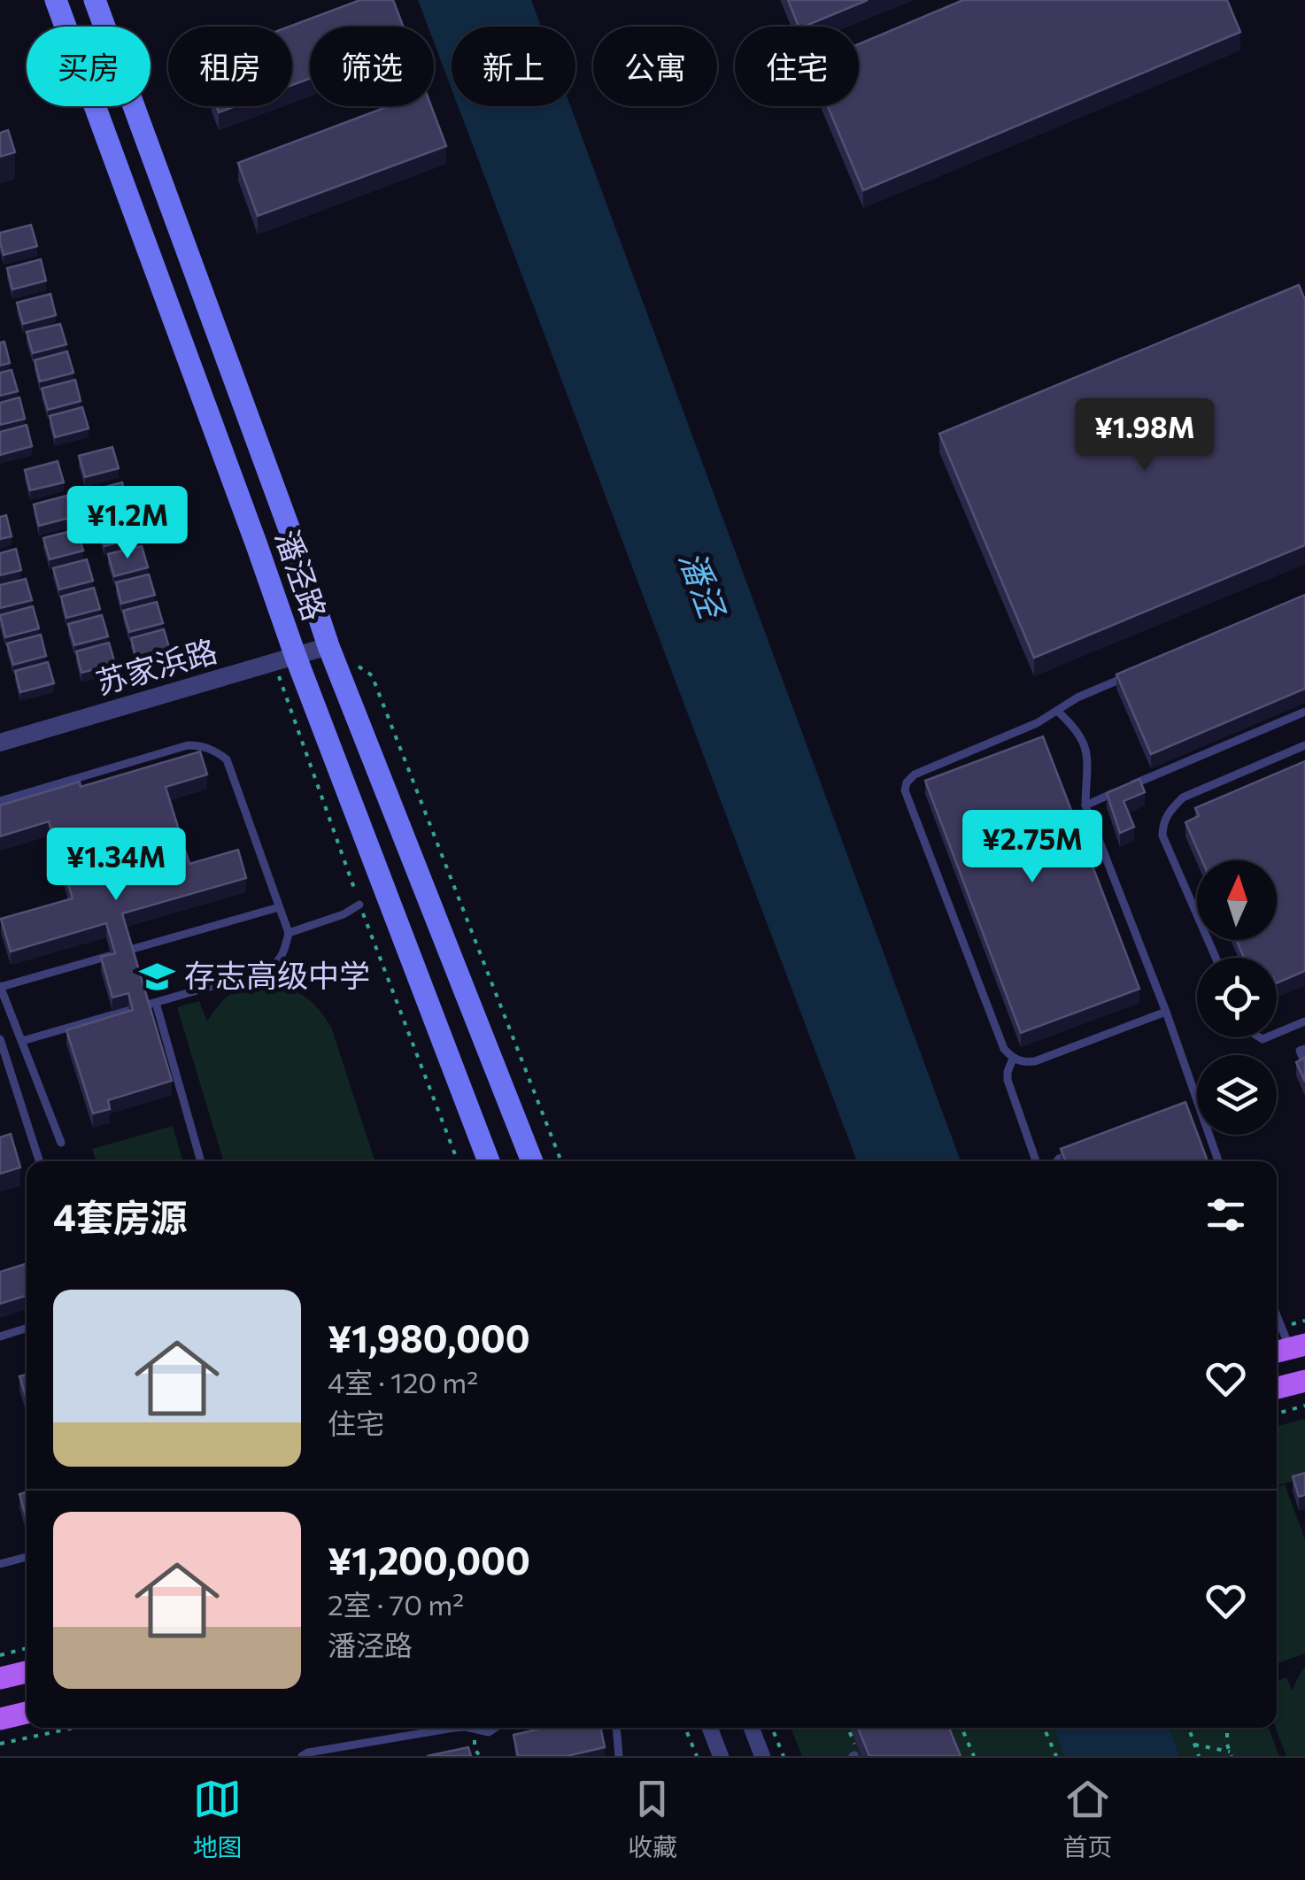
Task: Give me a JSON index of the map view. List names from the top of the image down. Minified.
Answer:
{"streets":{"main road":["潘泾路"],"street":["苏家浜路"]},"crossings":[["潘泾路","苏家浜路"]],"water":["潘泾"],"places":{"school or university":["存志高级中学"]},"north":"top","page":{"chip":["买房","租房","筛选","新上","公寓","住宅"],"price":["¥1.98M","¥1.2M","¥2.75M","¥1.34M"],"heading":"4套房源","list":[{"name":"¥1,980,000","note":"4室 · 120 m² · 住宅"},{"name":"¥1,200,000","note":"2室 · 70 m² · 潘泾路"}],"tabs":["地图","收藏","首页"]}}
